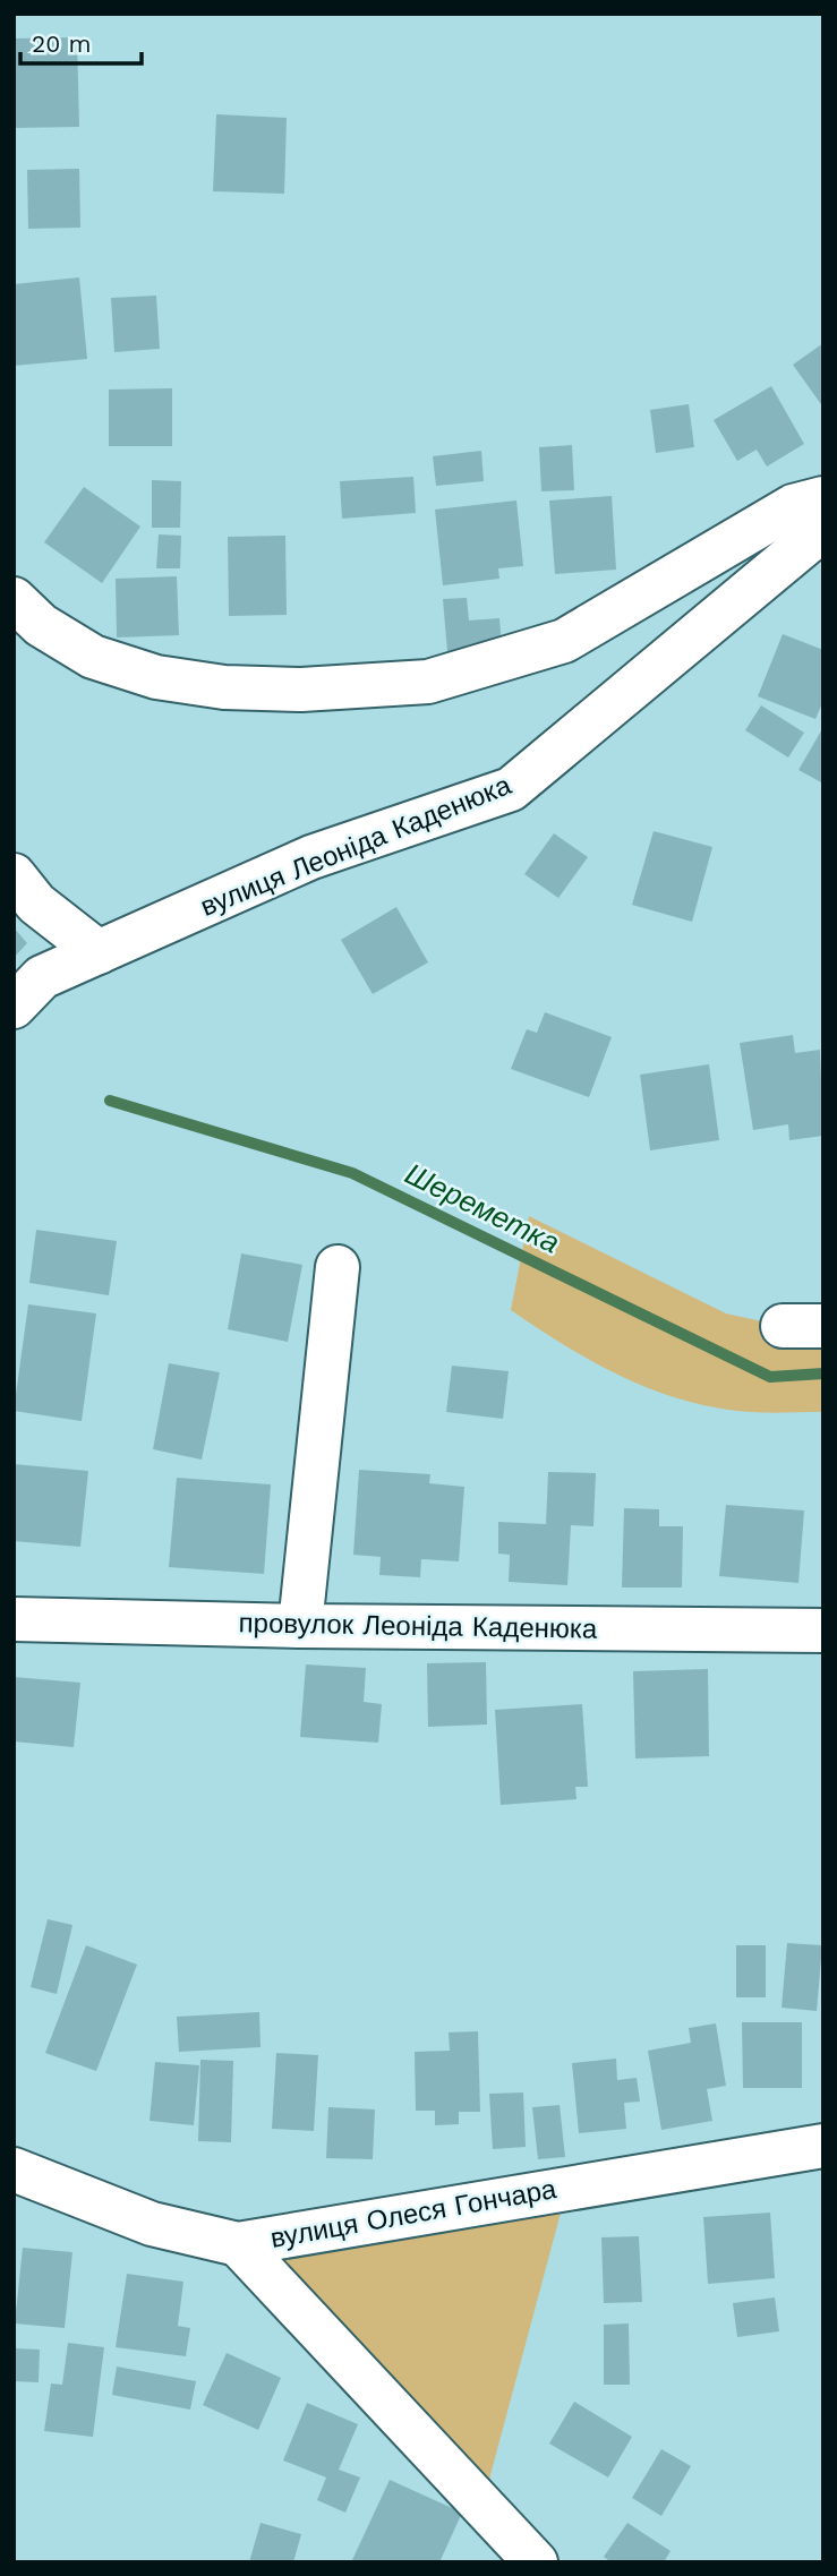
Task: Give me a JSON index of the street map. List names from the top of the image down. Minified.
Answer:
{"streets":{"street":["вулиця Леоніда Каденюка","провулок Леоніда Каденюка","вулиця Олеся Гончара"]},"water":["Шереметка"],"scale_bar":"20 m"}
